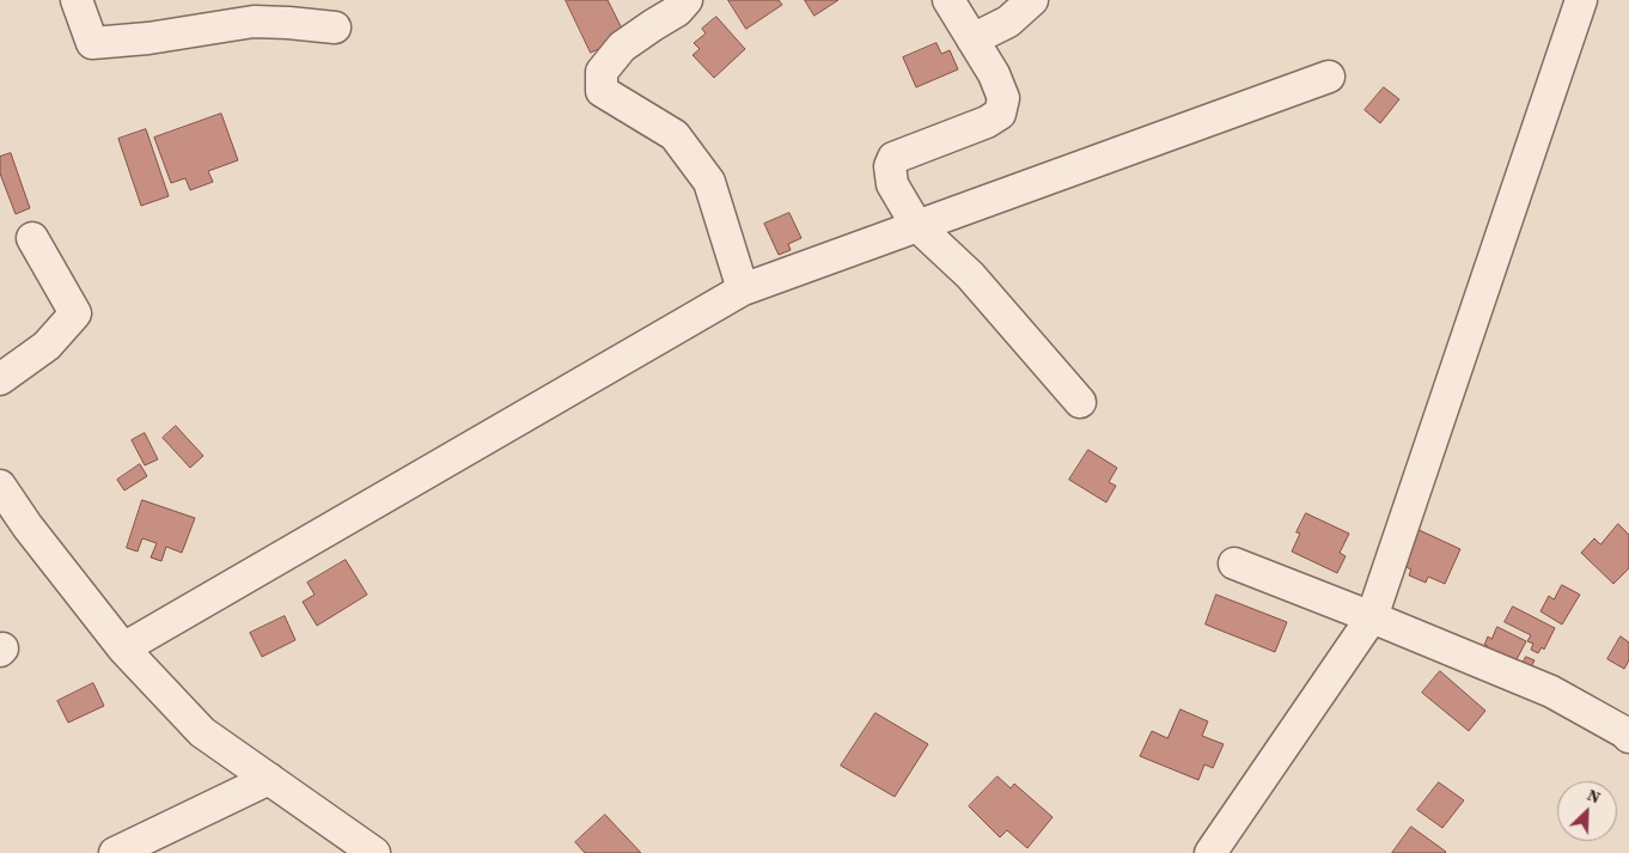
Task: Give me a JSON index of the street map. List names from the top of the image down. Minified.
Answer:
{"north":"top right"}
